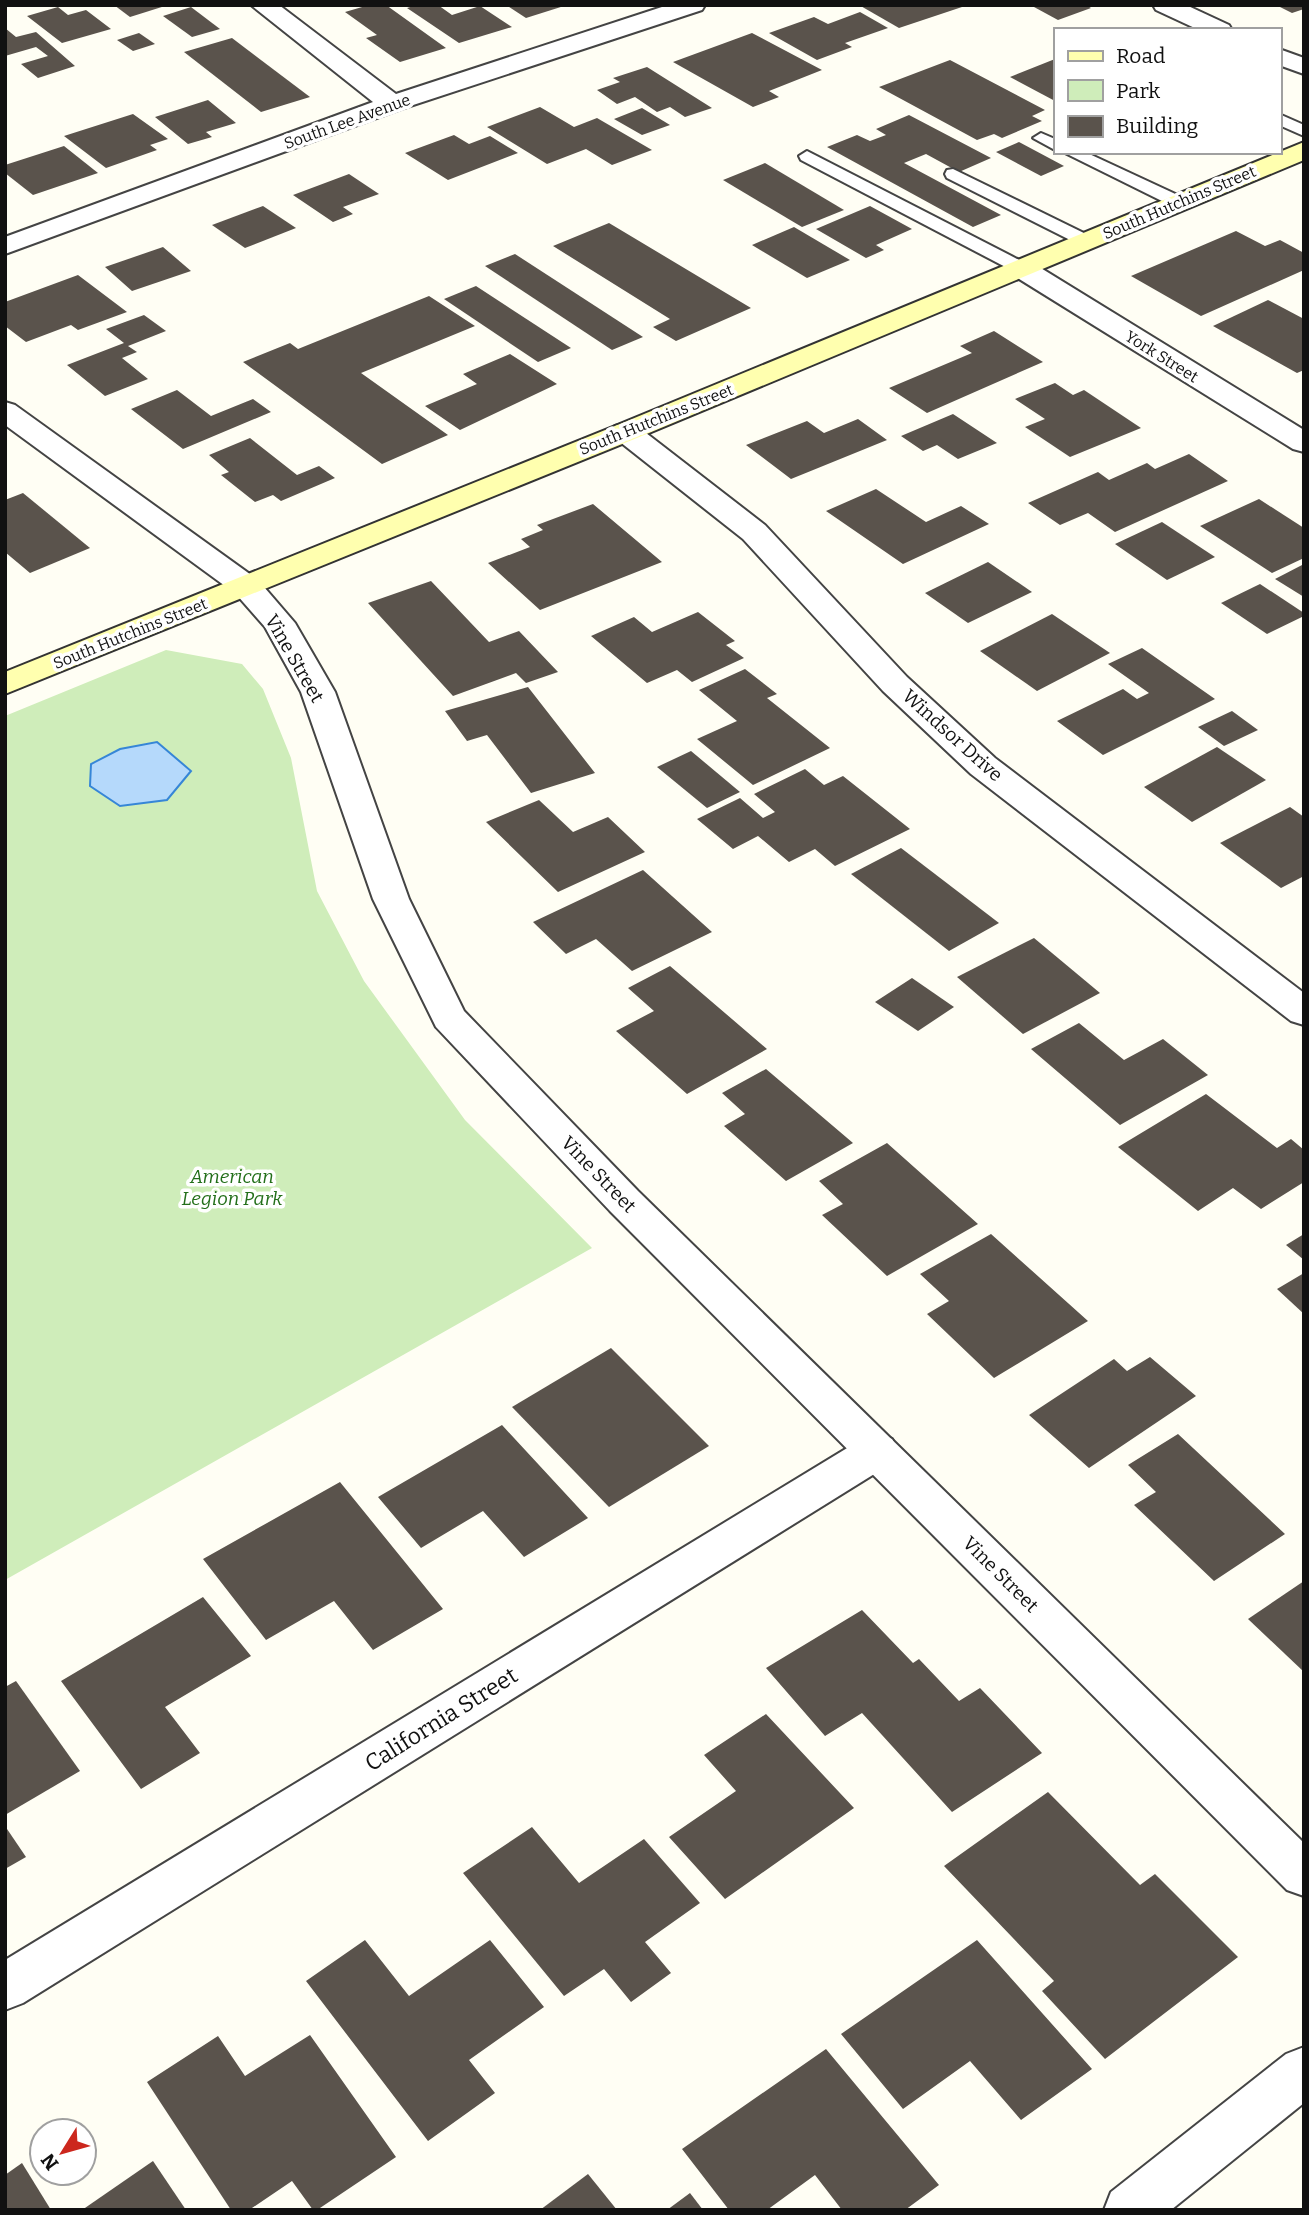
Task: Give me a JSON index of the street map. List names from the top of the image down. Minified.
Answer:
{"streets":{"main road":["South Hutchins Street"],"street":["South Lee Avenue","York Street","Vine Street","Windsor Drive","California Street"]},"crossings":[["South Hutchins Street","York Street"],["South Hutchins Street","Vine Street"],["South Hutchins Street","Windsor Drive"],["Vine Street","California Street"]],"parks":["American Legion Park"],"legend":["Road","Park","Building"],"north":"bottom left"}
